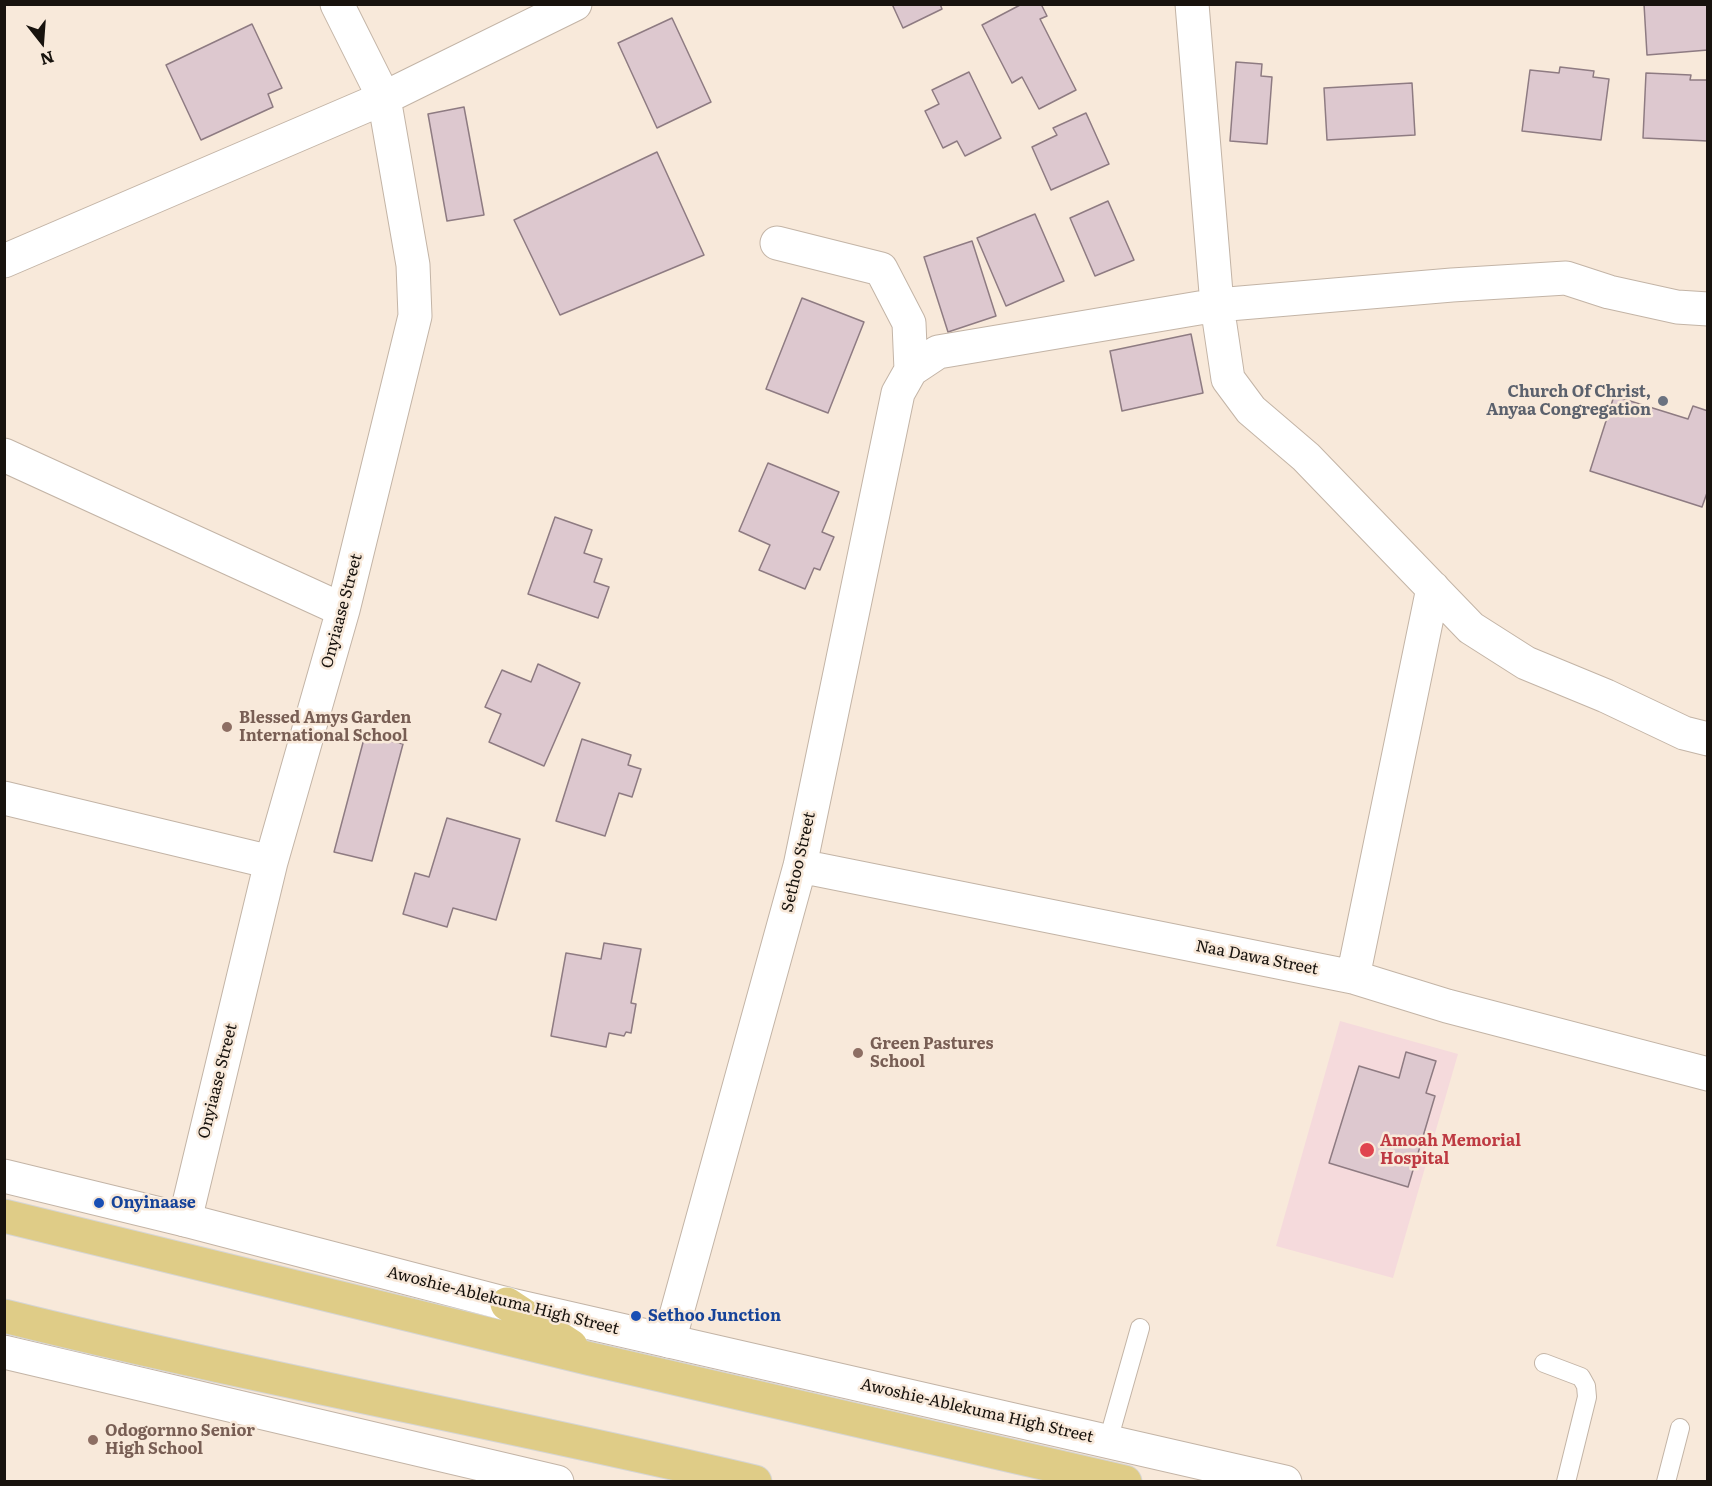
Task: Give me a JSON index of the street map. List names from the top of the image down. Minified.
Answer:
{"streets":{"street":["Onyiaase Street","Sethoo Street","Naa Dawa Street","Awoshie-Ablekuma High Street"]},"crossings":[["Onyiaase Street","Awoshie-Ablekuma High Street"],["Sethoo Street","Naa Dawa Street"],["Sethoo Street","Awoshie-Ablekuma High Street"]],"places":["Church Of Christ, Anyaa Congregation","Blessed Amys Garden International School","Green Pastures School","Amoah Memorial Hospital","Onyinaase","Sethoo Junction","Odogornno Senior High School"],"north":"bottom"}
